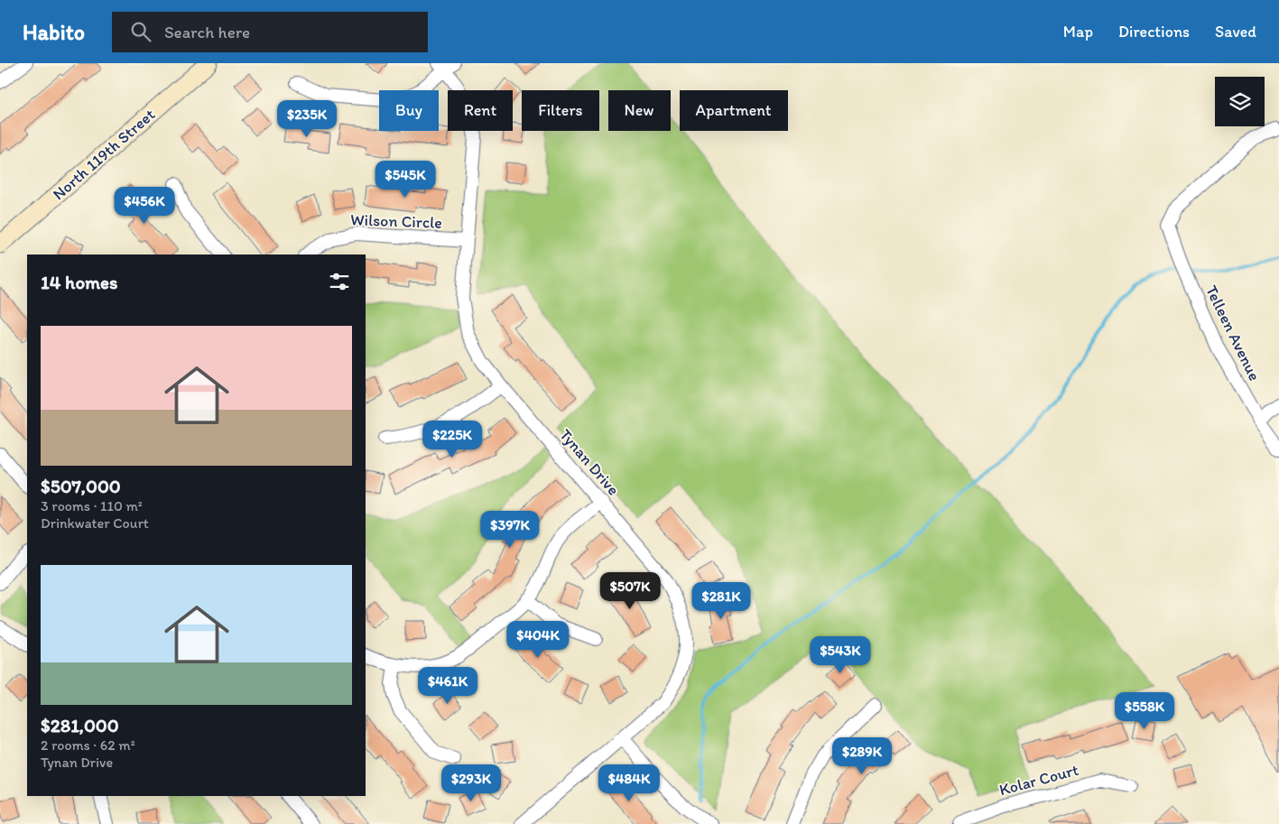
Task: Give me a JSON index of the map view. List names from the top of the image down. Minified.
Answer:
{"streets":{"street":["North 119th Street","Wilson Circle","Telleen Avenue","Tynan Drive","Kolar Court"]},"crossings":[["Wilson Circle","Tynan Drive"]],"page":{"header":"Habito","search":"Search here","nav":["Map","Directions","Saved"],"chip":["Buy","Rent","Filters","New","Apartment"],"price":["$235K","$545K","$456K","$225K","$397K","$507K","$281K","$404K","$543K","$461K","$558K","$289K","$293K","$484K"],"heading":"14 homes","list":[{"name":"$507,000","note":"3 rooms · 110 m² · Drinkwater Court"},{"name":"$281,000","note":"2 rooms · 62 m² · Tynan Drive"}]}}
